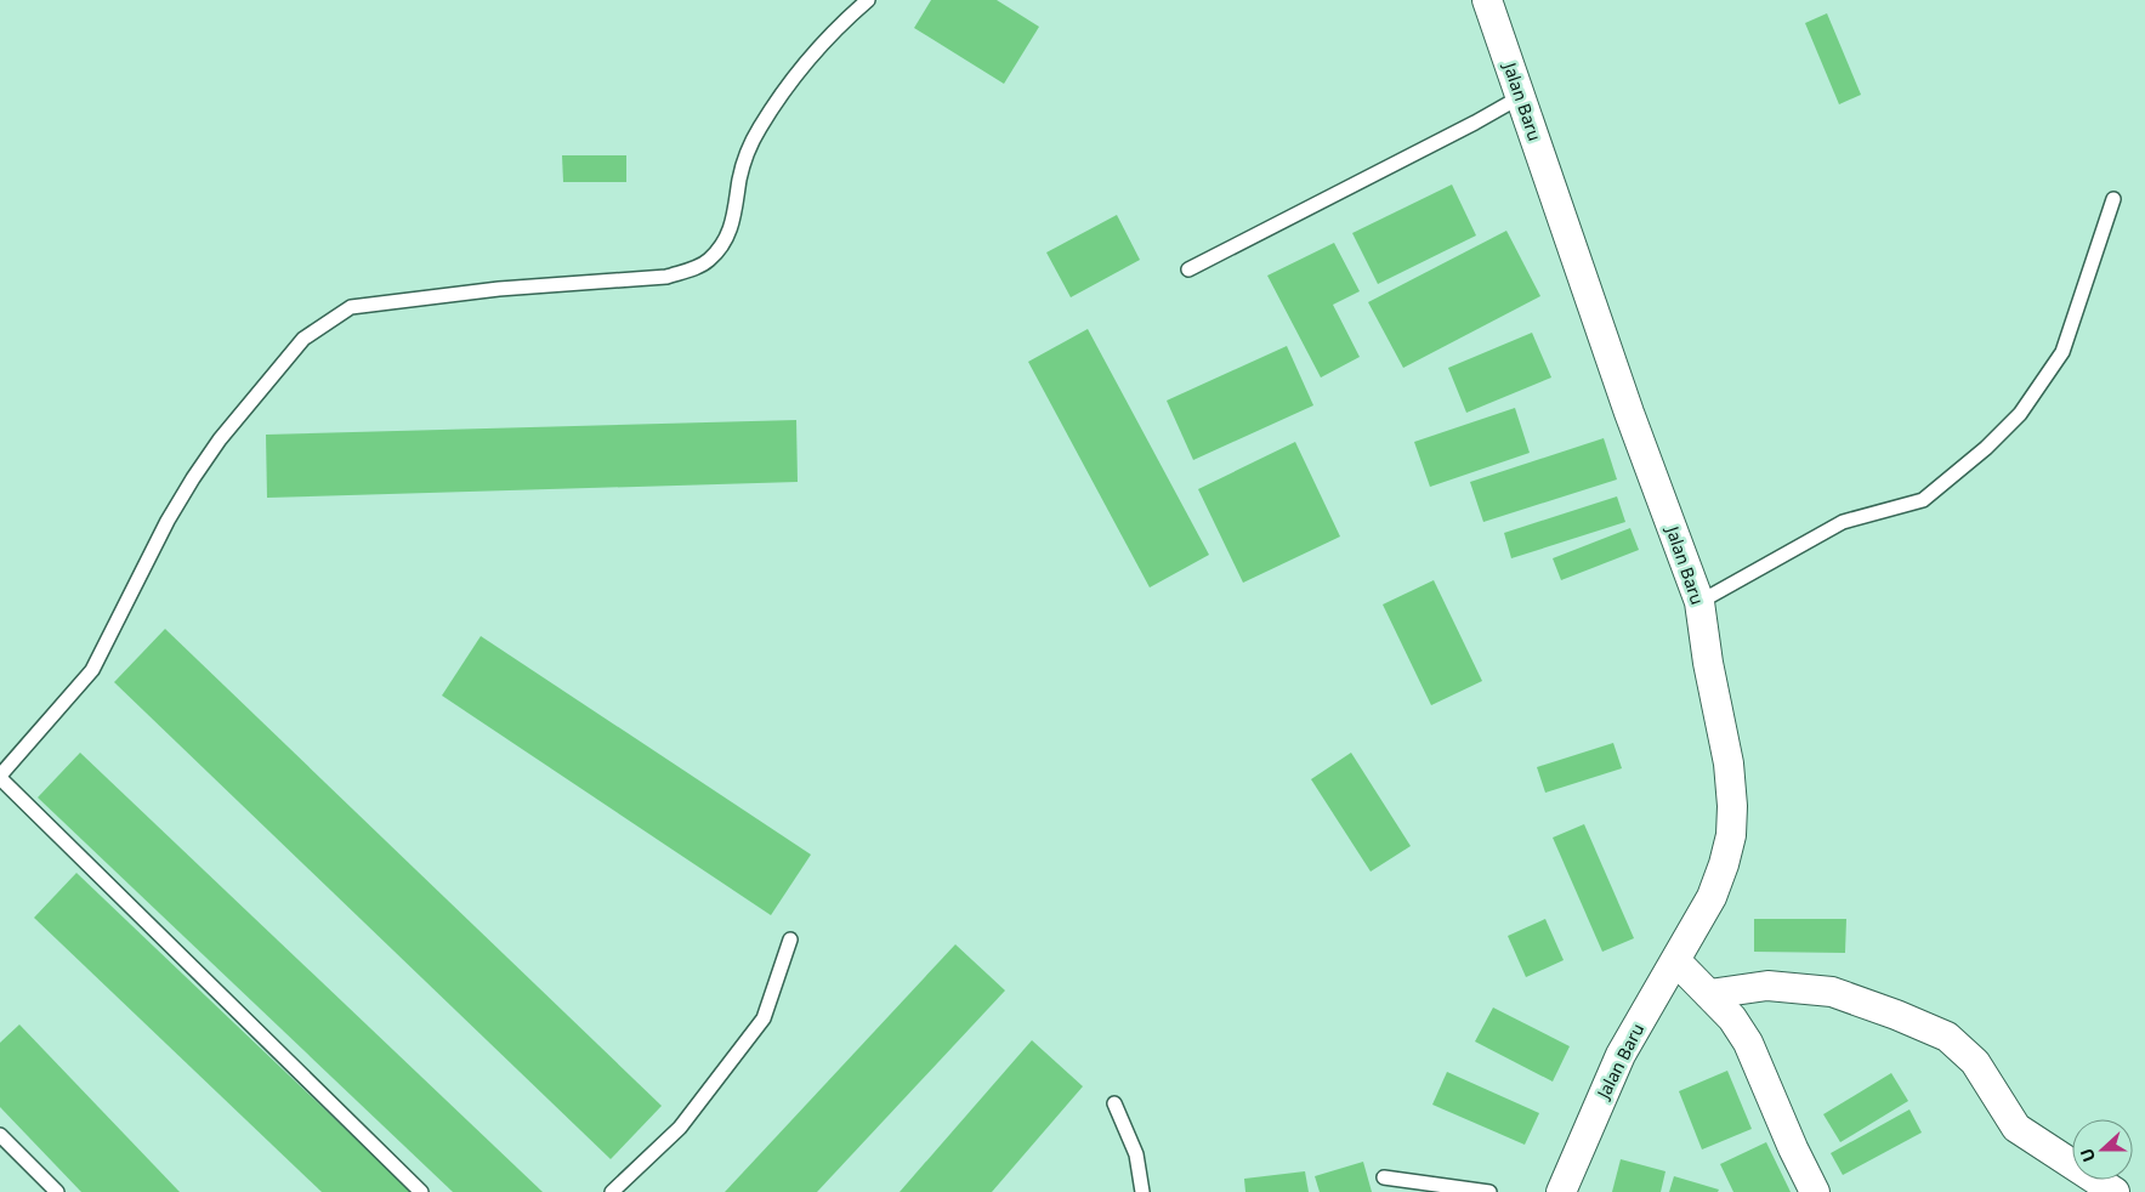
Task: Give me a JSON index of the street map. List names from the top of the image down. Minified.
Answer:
{"streets":{"street":["Jalan Baru"]},"north":"left"}
